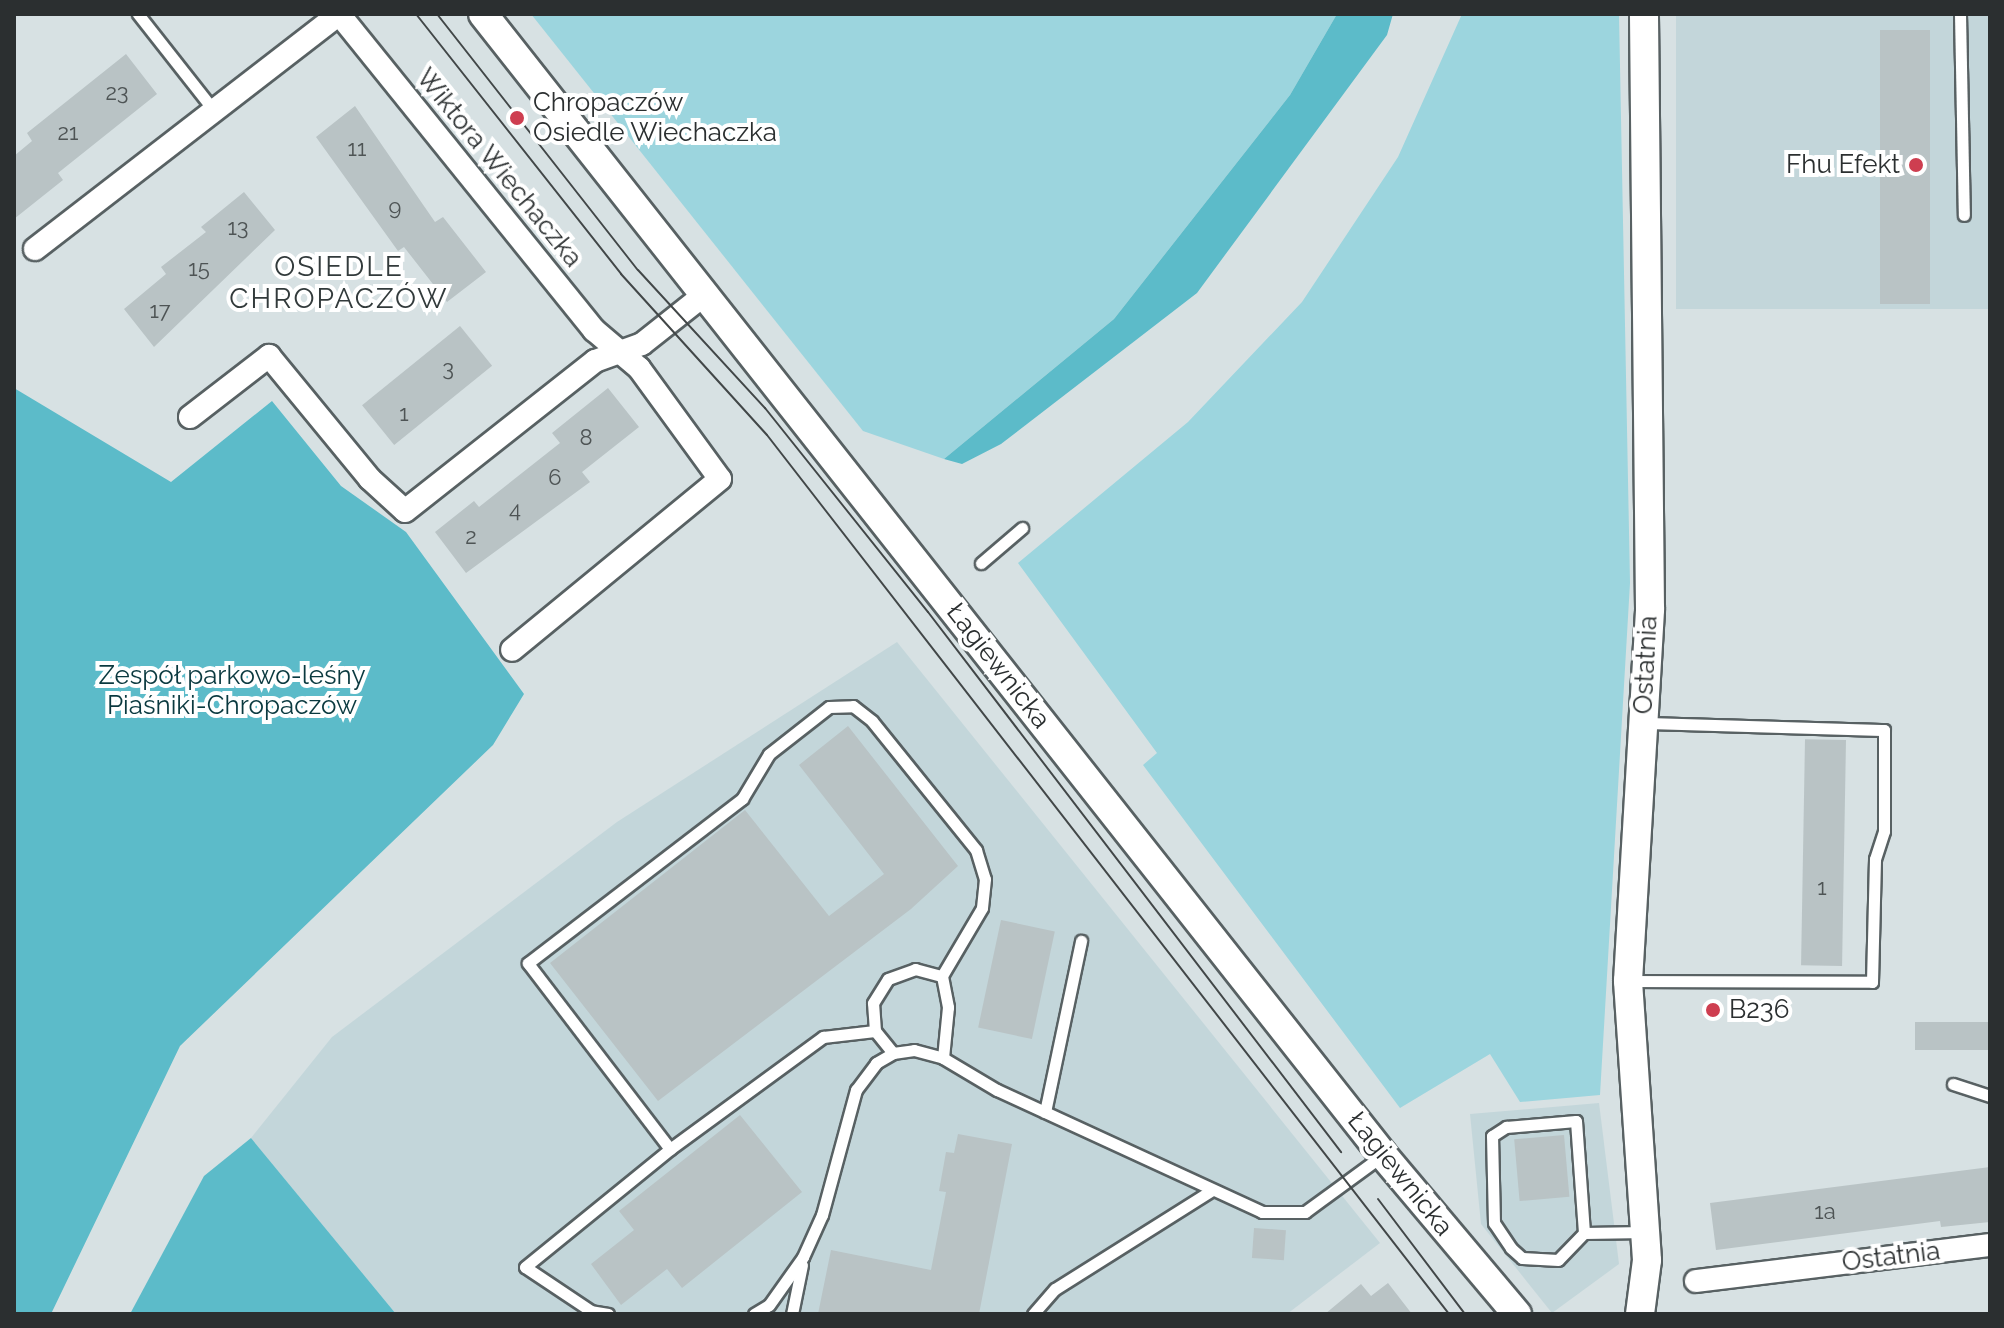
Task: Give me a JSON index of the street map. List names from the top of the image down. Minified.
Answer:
{"streets":{"street":["Wiktora Wiechaczka","Ostatnia","Łagiewnicka"]},"districts":["OSIEDLE CHROPACZÓW"],"parks":["Zespół parkowo-leśny Piaśniki-Chropaczów"],"places":["Chropaczów Osiedle Wiechaczka","Fhu Efekt","B236"],"house_numbers":["23","21","11","9","13","15","17","3","1","8","6","4","2","1","1a"]}
